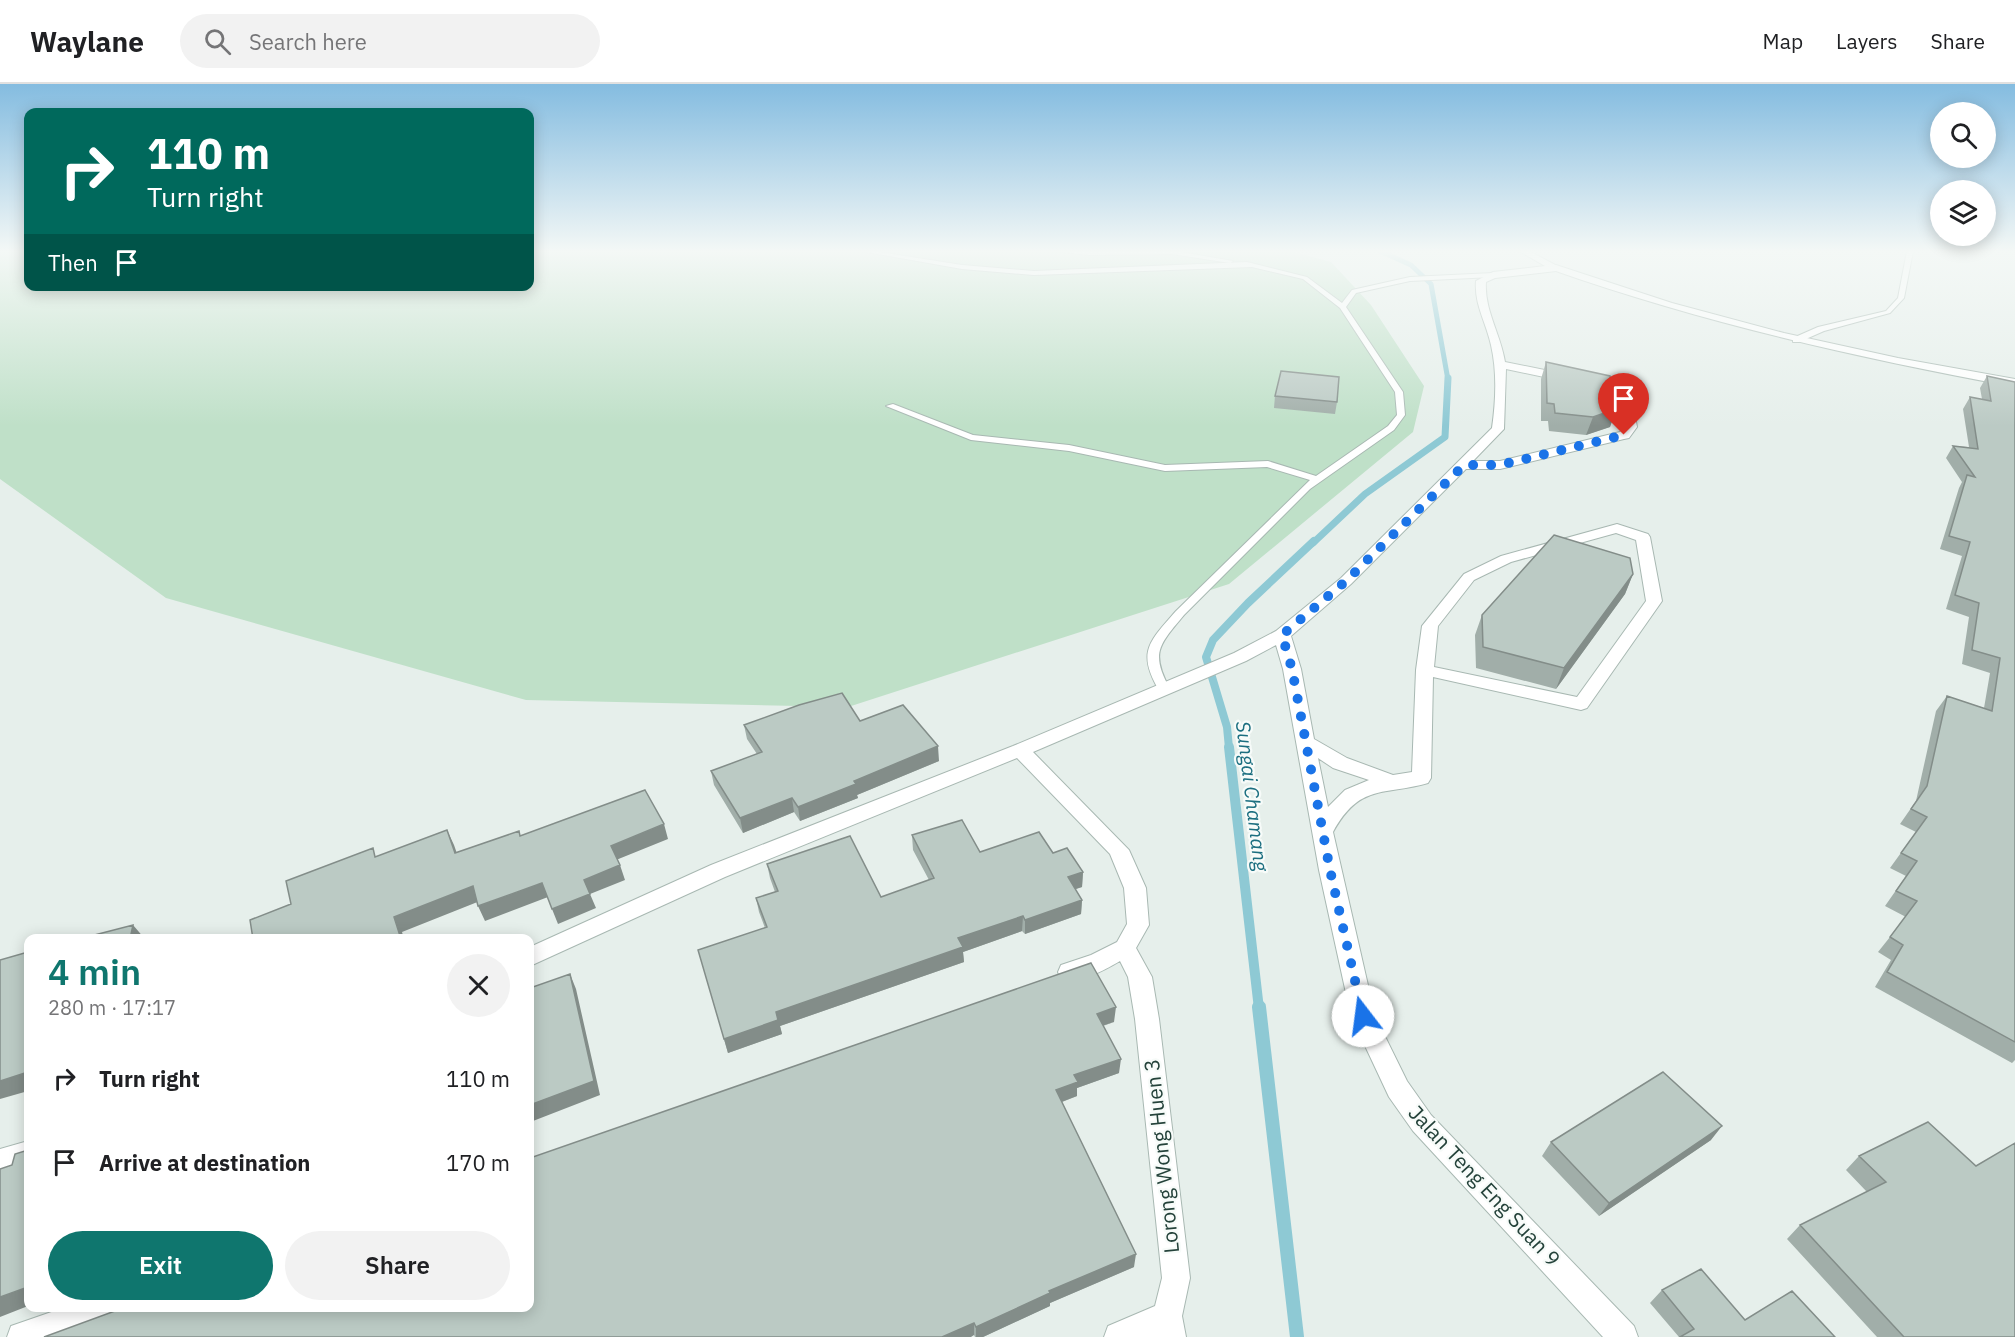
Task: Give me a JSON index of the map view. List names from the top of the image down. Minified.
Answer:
{"streets":{"street":["Lorong Wong Huen 3","Jalan Teng Eng Suan 9"]},"water":["Sungai Chamang"],"page":{"header":"Waylane","search":"Search here","nav":["Map","Layers","Share"],"turn":["110 m","Turn right"],"then":"Then","heading":["4 min","280 m · 17:17"],"list":[{"name":"Turn right","value":"110 m"},{"name":"Arrive at destination","value":"170 m"}],"buttons":["Exit","Share"]}}
